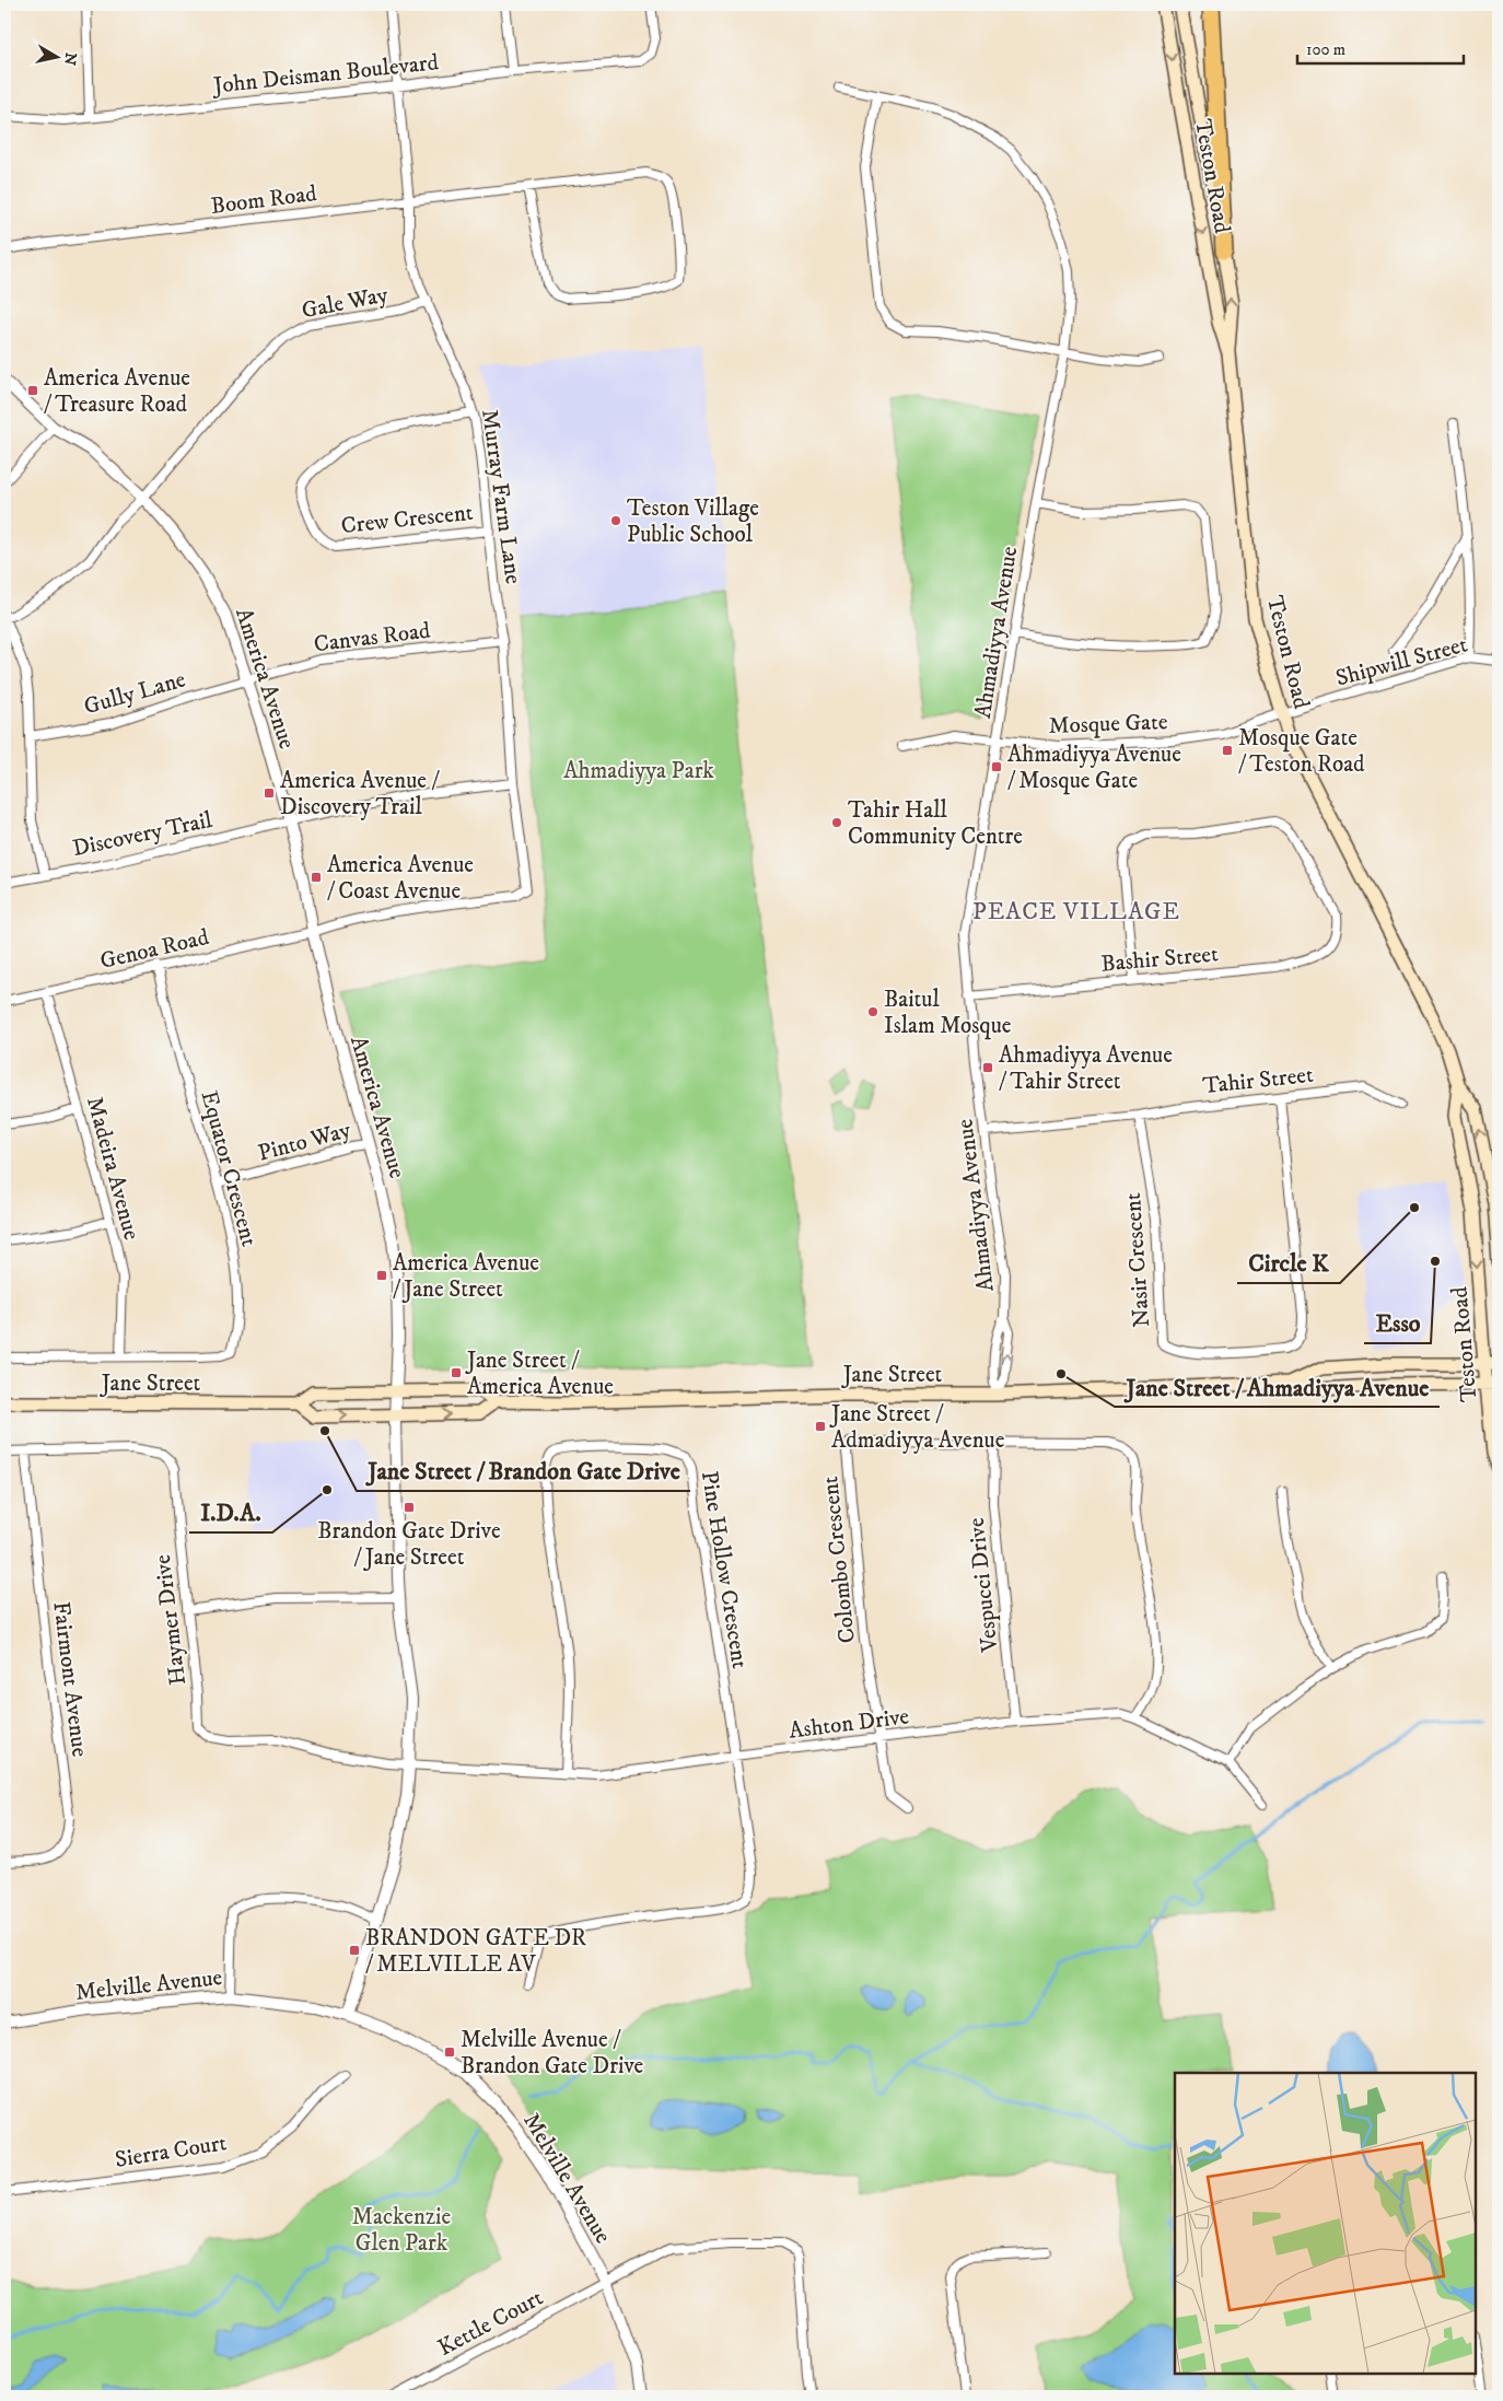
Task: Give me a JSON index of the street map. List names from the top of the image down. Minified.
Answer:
{"streets":{"main road":["Teston Road","Jane Street"],"street":["John Deisman Boulevard","Boom Road","Gale Way","Murray Farm Lane","Crew Crescent","Ahmadiyya Avenue","Canvas Road","Shipwill Street","America Avenue","Gully Lane","Mosque Gate","Discovery Trail","Genoa Road","Bashir Street","Tahir Street","Pinto Way","Madeira Avenue","Equator Crescent","Nasir Crescent","Colombo Crescent","Pine Hollow Crescent","Vespucci Drive","Haymer Drive","Fairmont Avenue","Ashton Drive","Melville Avenue","Sierra Court","Kettle Court"]},"crossings":[["John Deisman Boulevard","Murray Farm Lane"],["Teston Road","Shipwill Street"],["Teston Road","Mosque Gate"],["Teston Road","Jane Street"],["Boom Road","Murray Farm Lane"],["Gale Way","Murray Farm Lane"],["Gale Way","America Avenue"],["Murray Farm Lane","Crew Crescent"],["Murray Farm Lane","Canvas Road"],["Murray Farm Lane","Discovery Trail"],["Murray Farm Lane","Genoa Road"],["Ahmadiyya Avenue","Mosque Gate"],["Ahmadiyya Avenue","Bashir Street"],["Ahmadiyya Avenue","Tahir Street"],["Ahmadiyya Avenue","Jane Street"],["Canvas Road","America Avenue"],["Canvas Road","Gully Lane"],["Shipwill Street","Mosque Gate"],["America Avenue","Gully Lane"],["America Avenue","Discovery Trail"],["America Avenue","Genoa Road"],["America Avenue","Pinto Way"],["America Avenue","Jane Street"],["America Avenue","Haymer Drive"],["America Avenue","Ashton Drive"],["America Avenue","Melville Avenue"],["Genoa Road","Madeira Avenue"],["Genoa Road","Equator Crescent"],["Tahir Street","Nasir Crescent"],["Pinto Way","Equator Crescent"],["Madeira Avenue","Equator Crescent"],["Colombo Crescent","Vespucci Drive"],["Colombo Crescent","Ashton Drive"],["Pine Hollow Crescent","Ashton Drive"],["Vespucci Drive","Ashton Drive"],["Haymer Drive","Fairmont Avenue"],["Haymer Drive","Ashton Drive"],["Melville Avenue","Kettle Court"]],"districts":["PEACE VILLAGE"],"parks":["Ahmadiyya Park","Mackenzie Glen Park"],"places":{"transit":["America Avenue / Treasure Road","Mosque Gate / Teston Road","Ahmadiyya Avenue / Mosque Gate","America Avenue / Discovery Trail","America Avenue / Coast Avenue","Ahmadiyya Avenue / Tahir Street","America Avenue / Jane Street","Jane Street / America Avenue","Jane Street / Admadiyya Avenue","Brandon Gate Drive / Jane Street","BRANDON GATE DR / MELVILLE AV","Melville Avenue / Brandon Gate Drive"],"other":["Teston Village Public School","Tahir Hall Community Centre","Baitul Islam Mosque","Circle K","Esso","Jane Street / Ahmadiyya Avenue","Jane Street / Brandon Gate Drive","I.D.A."]},"scale_bar":"100 m","north":"right"}
